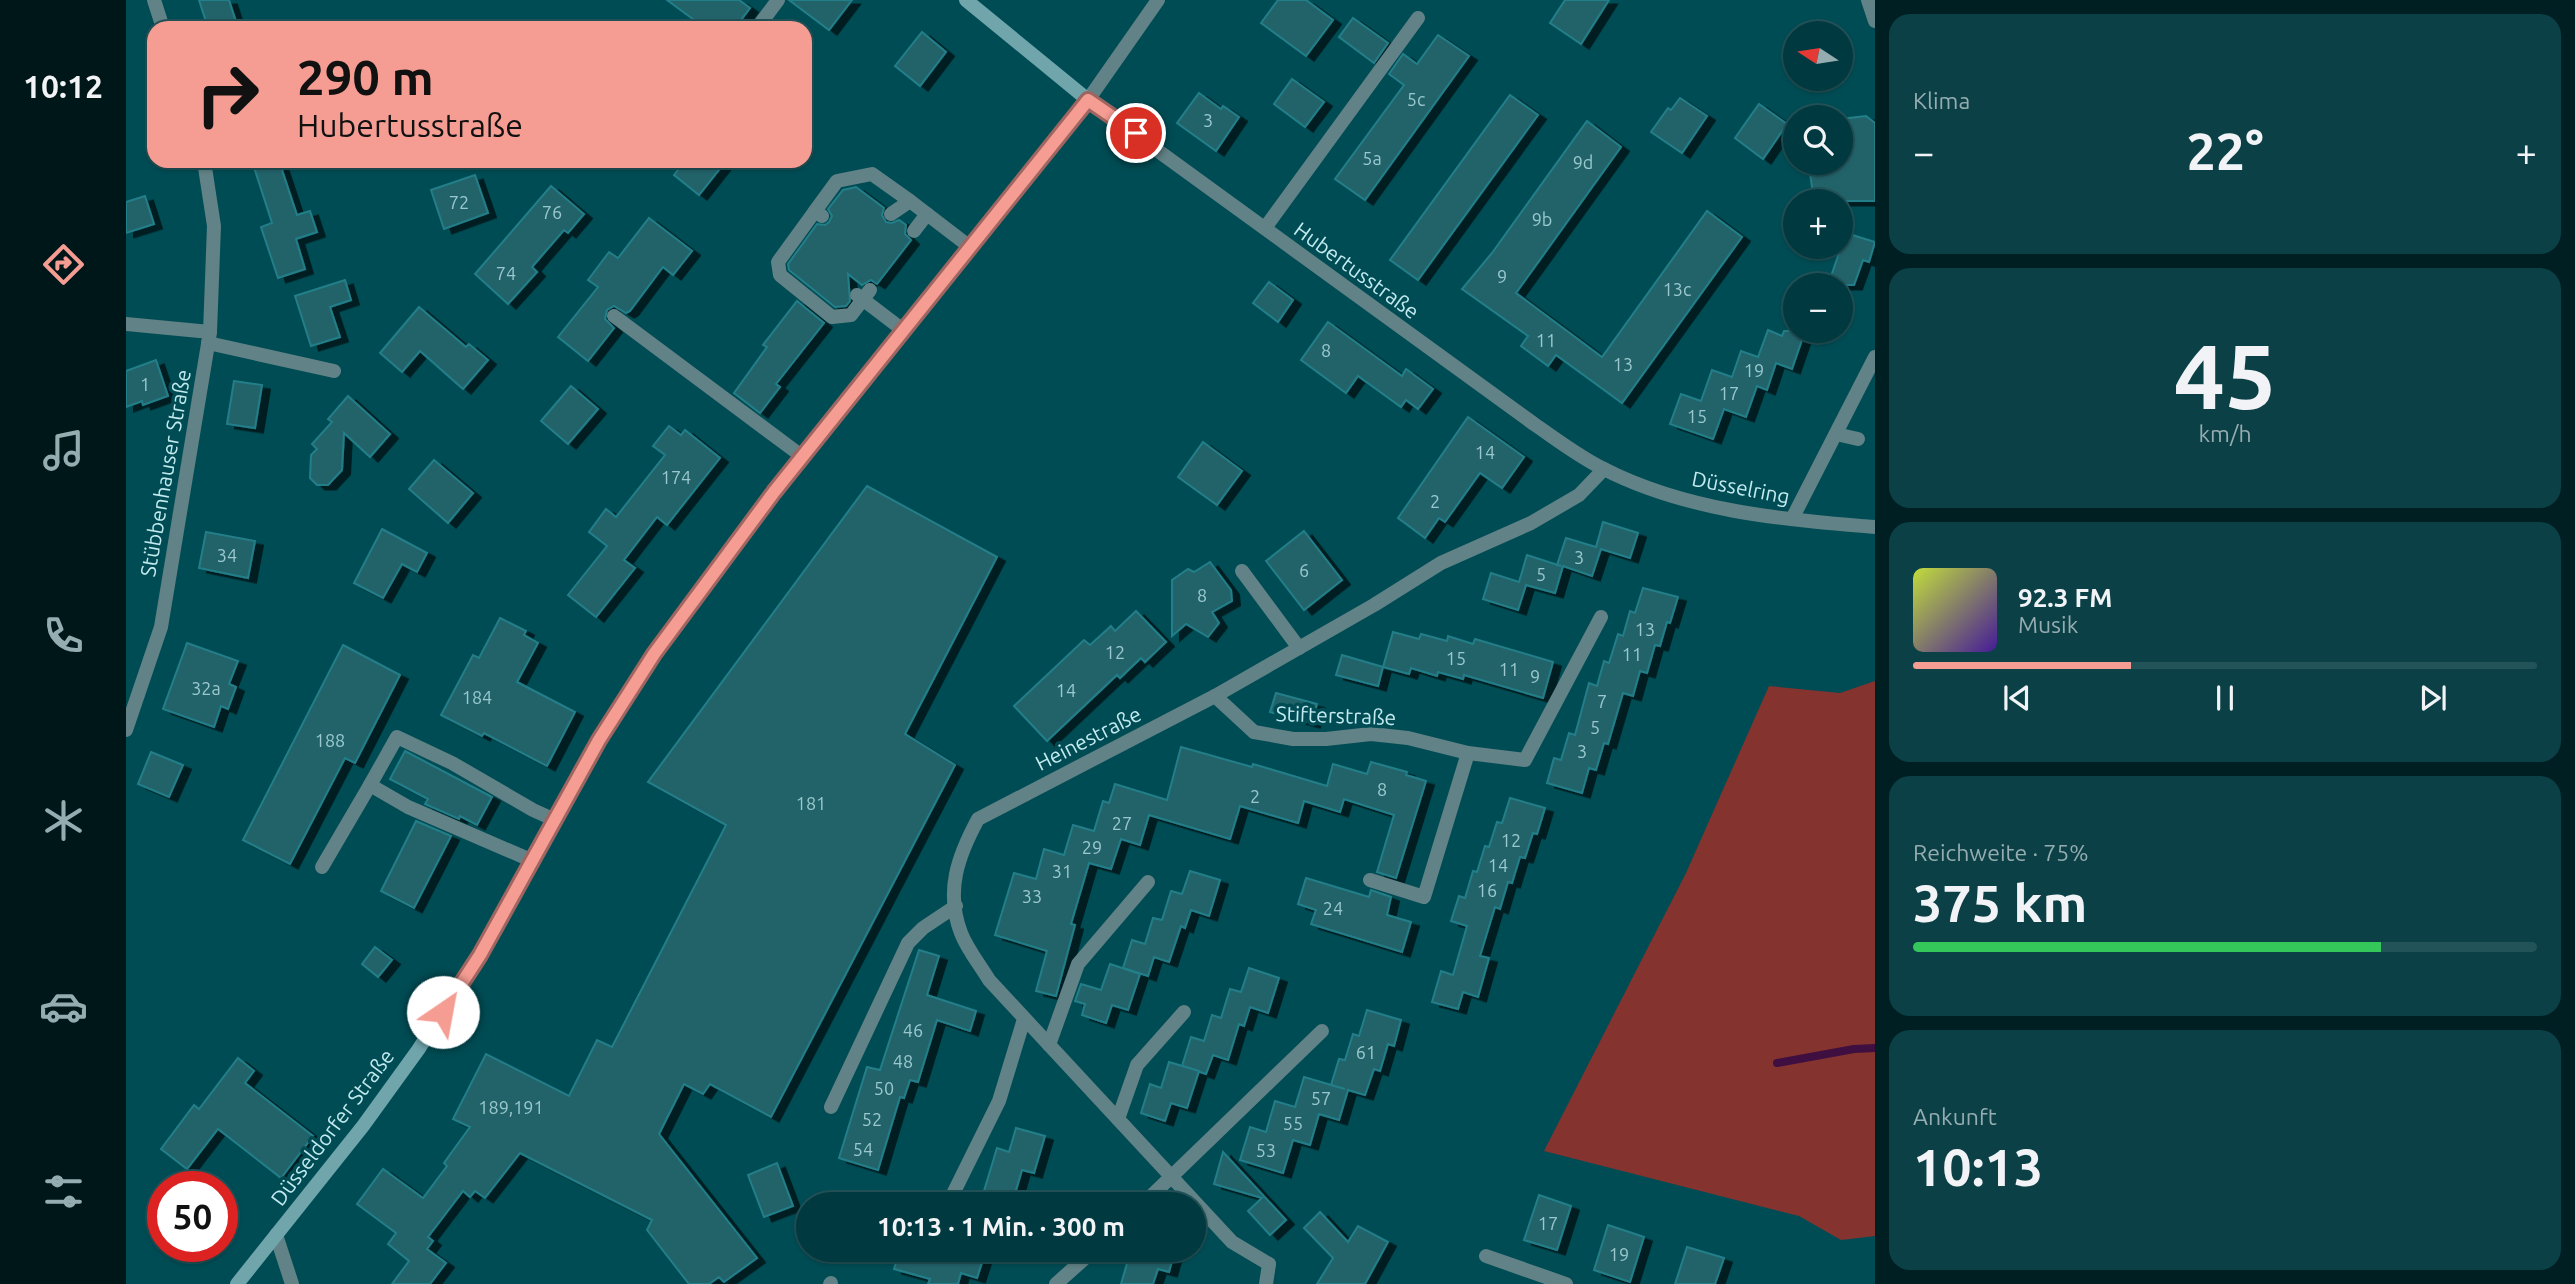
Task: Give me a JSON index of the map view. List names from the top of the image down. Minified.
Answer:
{"streets":{"main road":["Düsseldorfer Straße"],"street":["Hubertusstraße","Stübbenhauser Straße","Düsselring","Stifterstraße","Heinestraße"]},"crossings":[["Hubertusstraße","Düsselring"],["Hubertusstraße","Heinestraße"],["Hubertusstraße","Düsseldorfer Straße"],["Düsselring","Heinestraße"],["Stifterstraße","Heinestraße"]],"house_numbers":["5c","3","5a","9d","72","76","9b","74","9","13c","11","8","13","19","1","17","15","14","174","2","34","3","6","5","8","13","12","11","15","11","9","32a","14","184","7","5","188","3","8","2","181","27","12","29","14","31","16","33","24","46","61","48","50","57","189,191","52","55","54","53","17","19"],"north":"left","page":{"tabs":"10:12","tile":["Klima",["45","km/h"],["Reichweite · 75%","375 km"],["Ankunft","10:13"]],"map_buttons":["+","−"],"turn":["290 m","Hubertusstraße"],"heat":["−","22°","+"],"song":["92.3 FM","Musik"],"limit":"50","trip":"10:13 · 1 Min. · 300 m"}}
